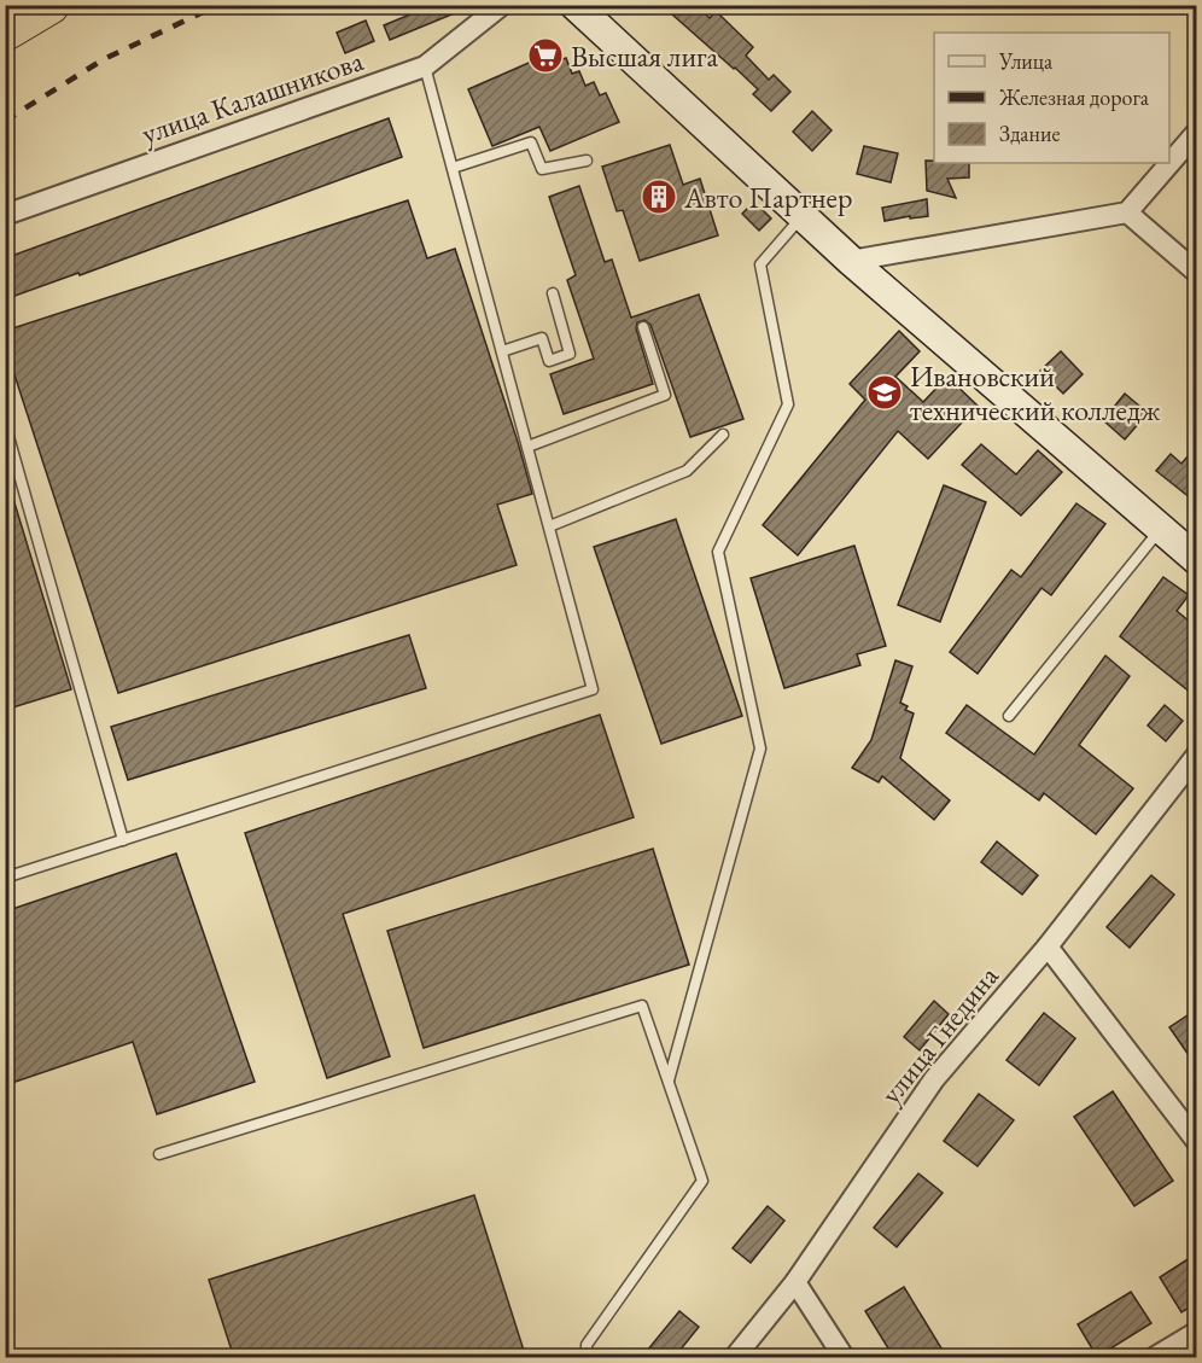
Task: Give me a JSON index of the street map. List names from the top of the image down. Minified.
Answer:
{"streets":{"street":["улица Калашникова","улица Гнедина"]},"places":{"supermarket":["Высшая лига"],"building":["Авто Партнер"],"school or university":["Ивановский технический колледж"]},"legend":["Улица","Железная дорога","Здание"]}
